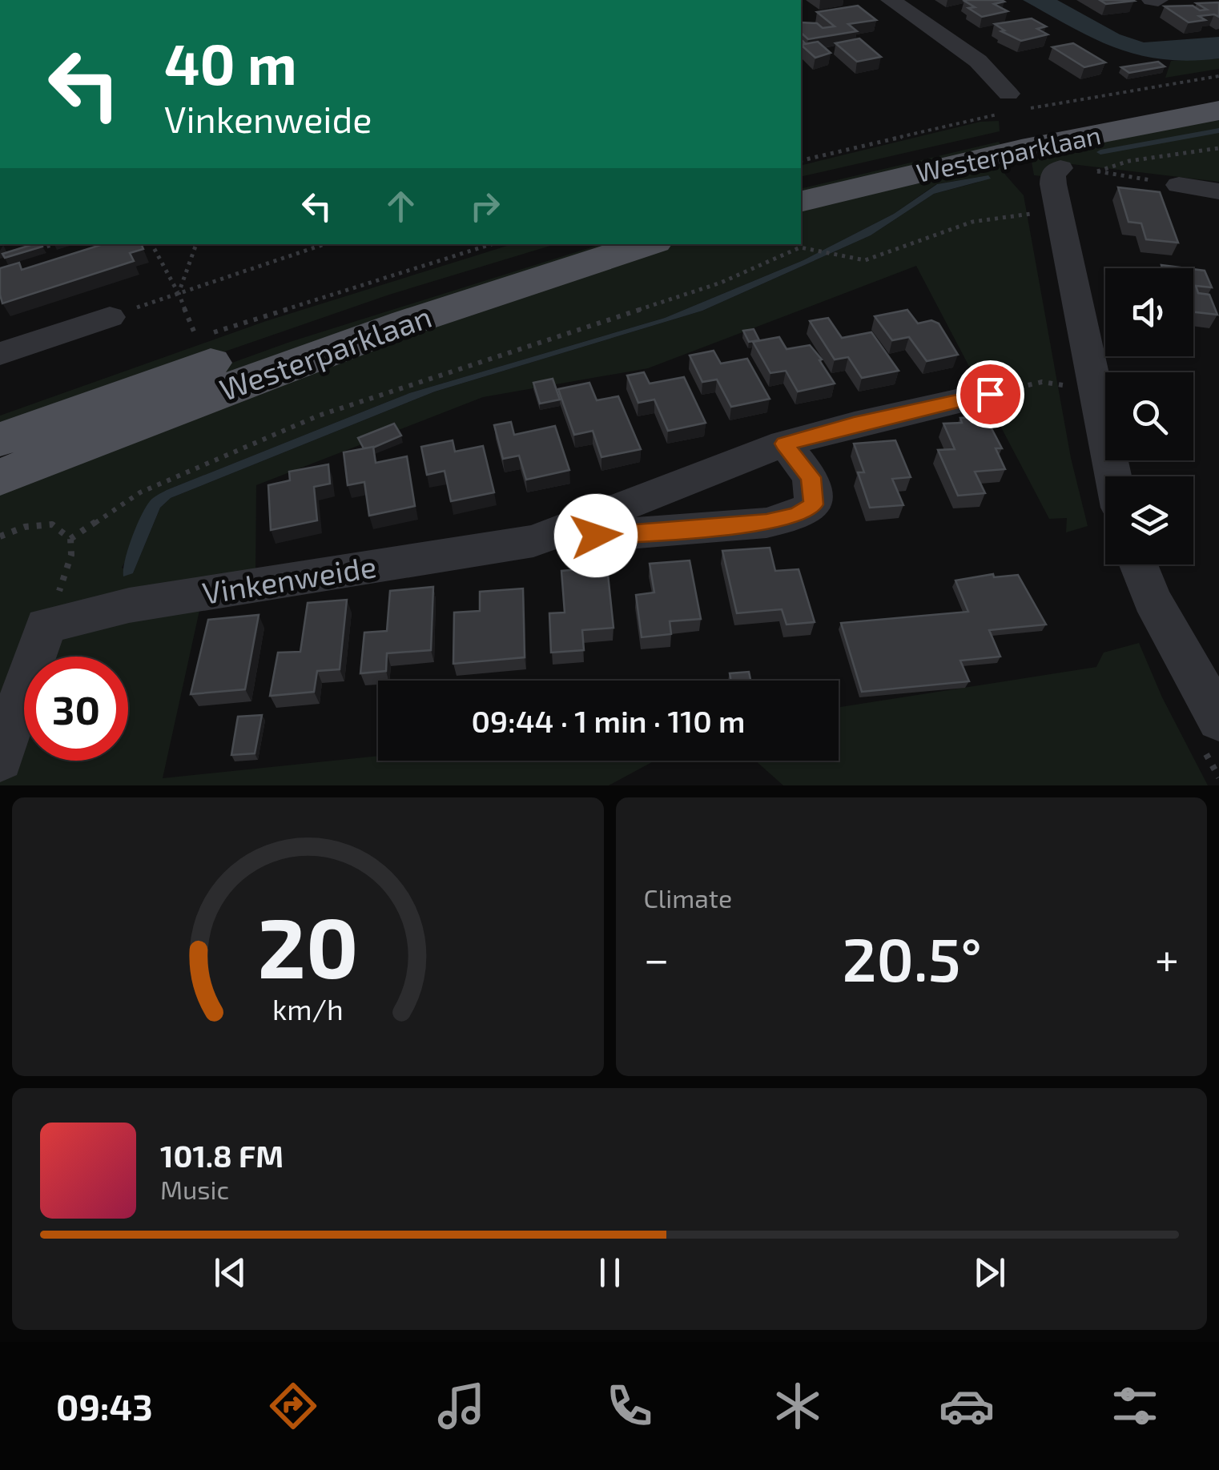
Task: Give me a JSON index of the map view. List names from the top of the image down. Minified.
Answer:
{"streets":{"main road":["Westerparklaan"],"street":["Vinkenweide"]},"page":{"turn":["40 m","Vinkenweide"],"limit":"30","trip":"09:44 · 1 min · 110 m","tile":"Climate","heat":["−","20.5°","+"],"song":["101.8 FM","Music"],"tabs":"09:43","gauge":["20","km/h"]}}
